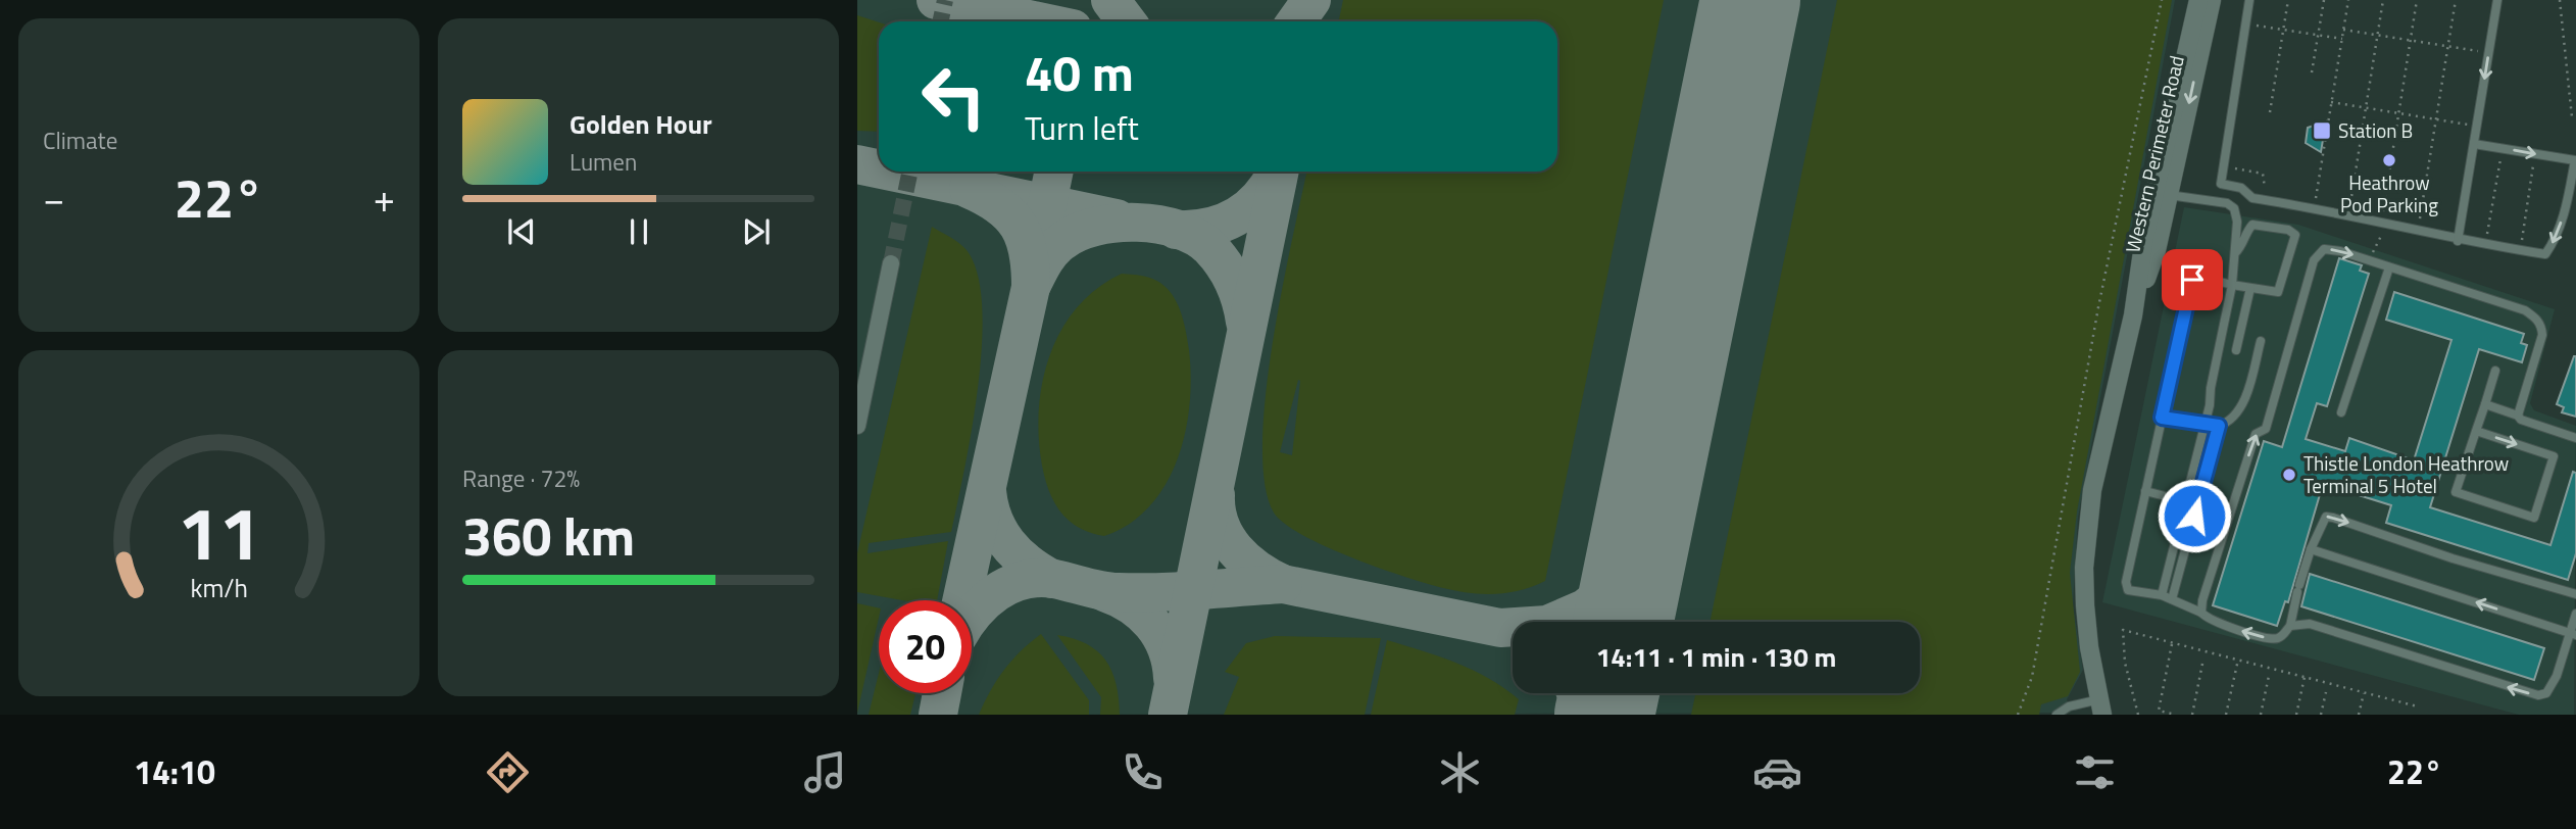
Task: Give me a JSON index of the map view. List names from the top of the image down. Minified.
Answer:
{"streets":{"street":["Western Perimeter Road"]},"places":{"transit":["Station B"],"other":["Heathrow Pod Parking","Thistle London Heathrow Terminal 5 Hotel"]},"page":{"tile":["Climate",["Range · 72%","360 km"]],"turn":["40 m","Turn left"],"song":["Golden Hour","Lumen"],"heat":["−","22°","+"],"limit":"20","trip":"14:11 · 1 min · 130 m","tabs":["14:10","22°"],"gauge":["11","km/h"]}}
